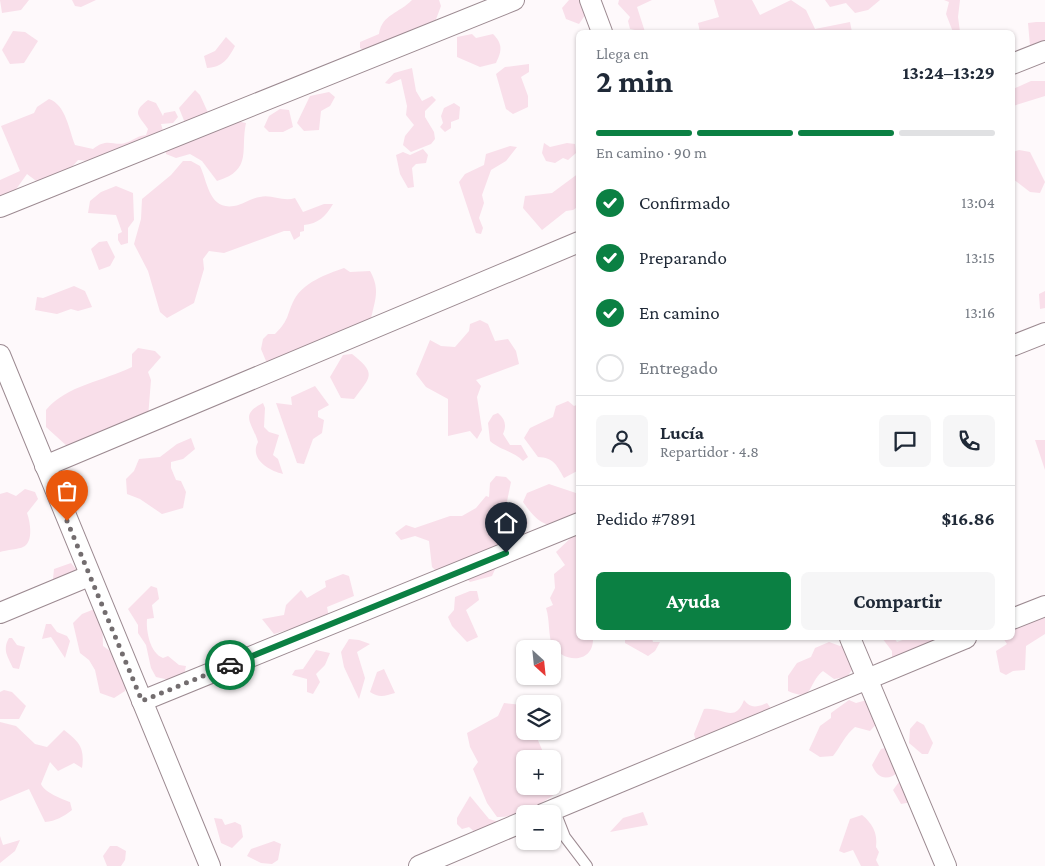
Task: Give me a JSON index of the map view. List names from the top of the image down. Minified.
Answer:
{"north":"bottom right","page":{"heading":["2 min","Llega en","13:24–13:29"],"panel":["Lucía","Repartidor · 4.8","Pedido #7891","$16.86"],"bar":"En camino · 90 m","list":[["Confirmado","13:04"],["Preparando","13:15"],["En camino","13:16"],"Entregado"],"buttons":["Ayuda","Compartir"],"map_buttons":["+","−"]}}
